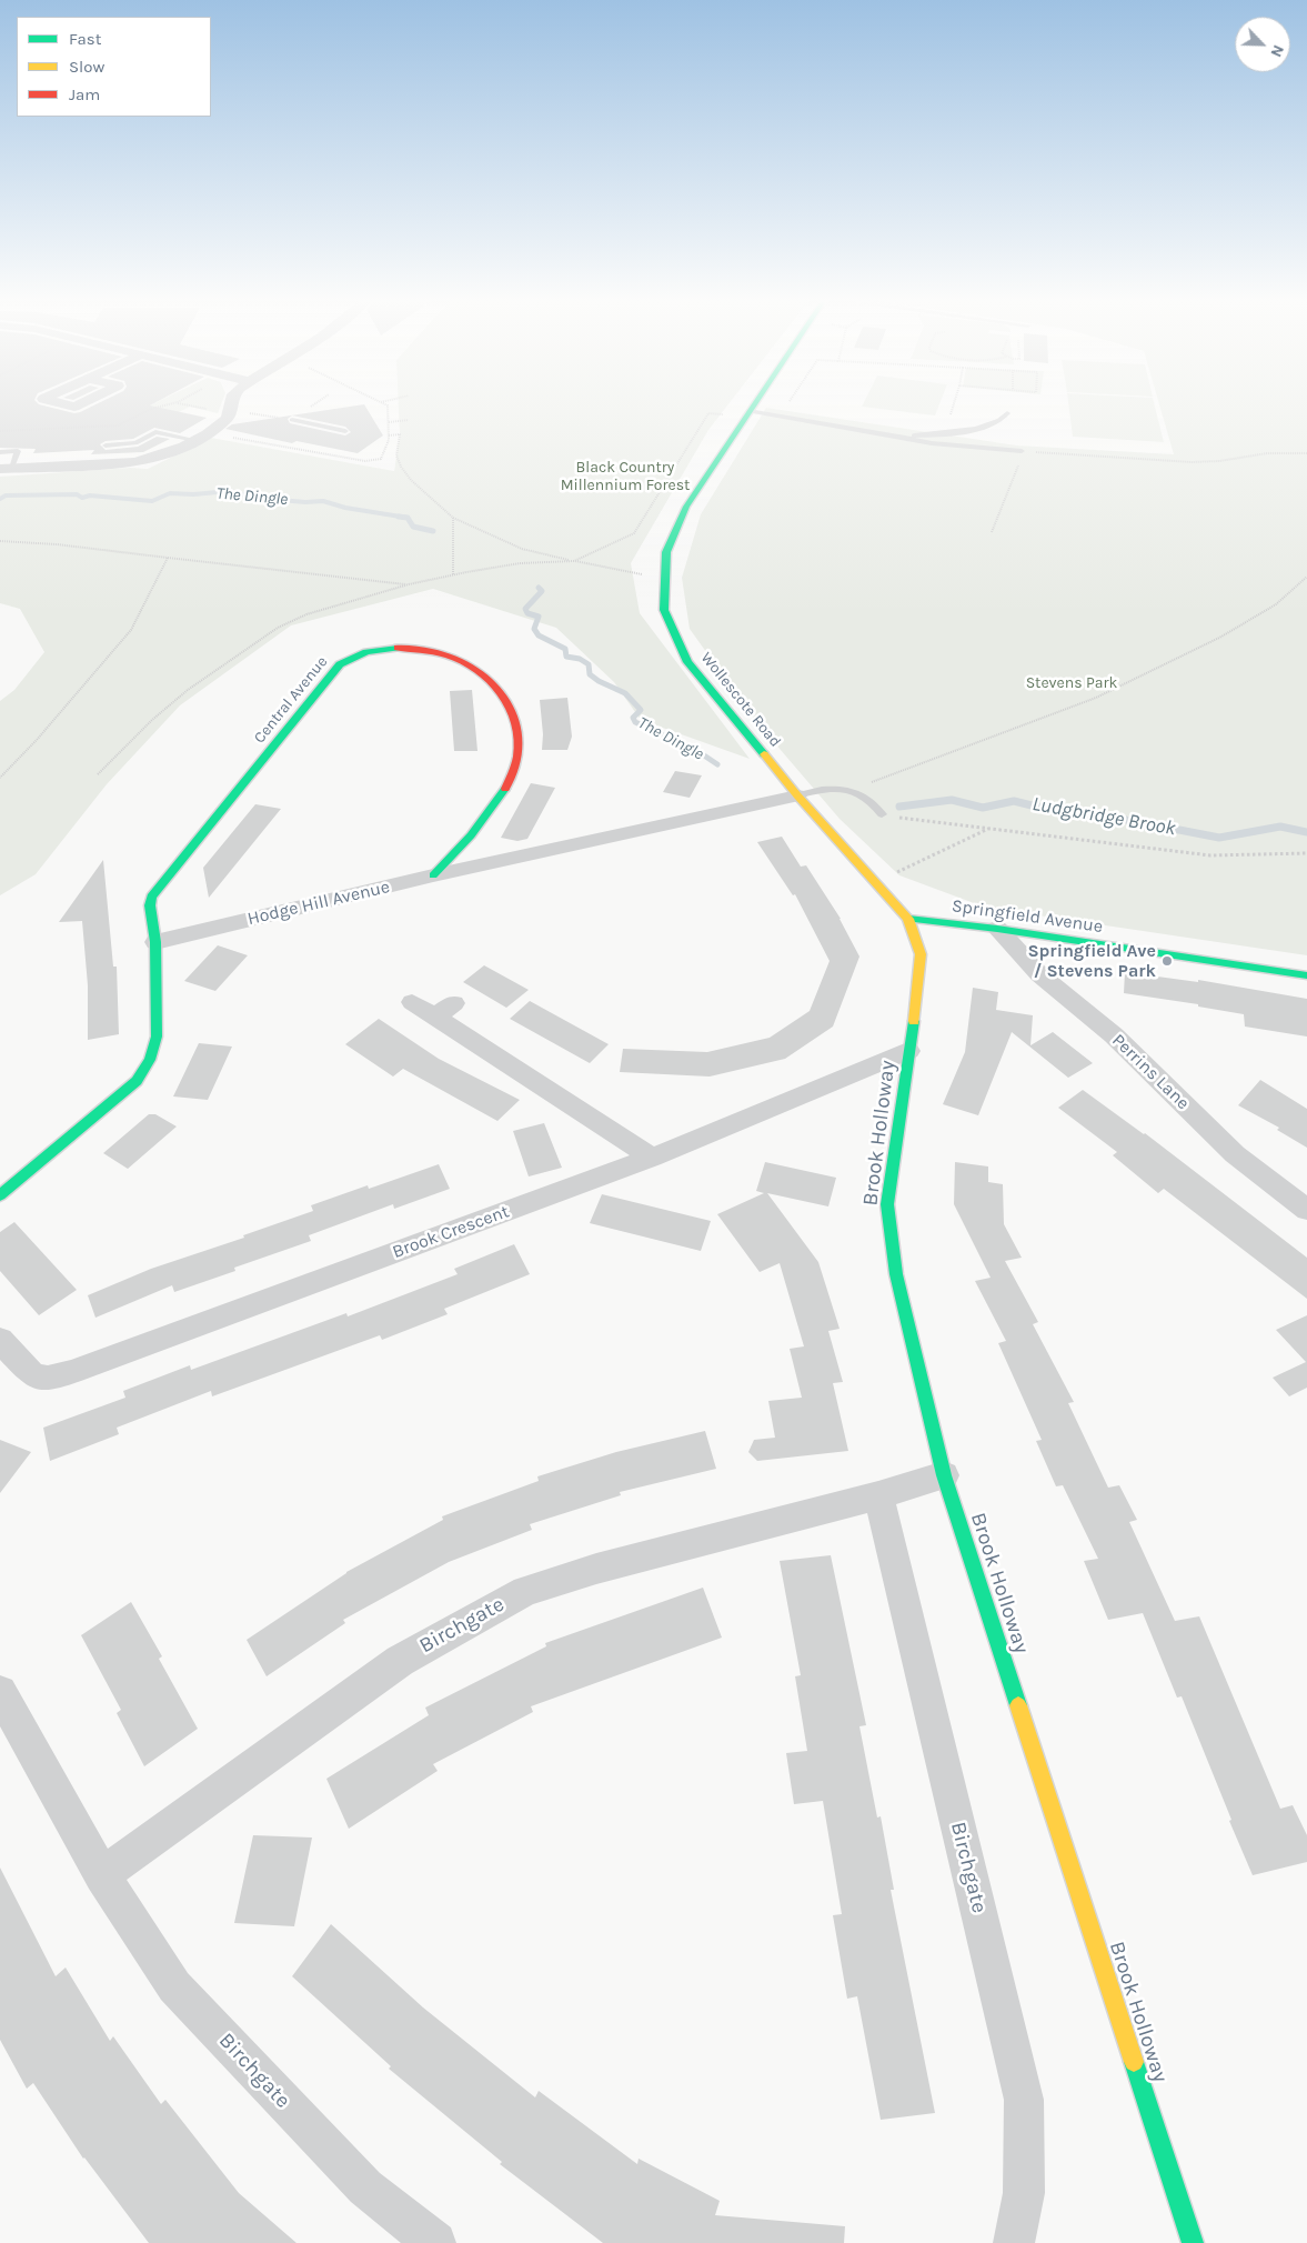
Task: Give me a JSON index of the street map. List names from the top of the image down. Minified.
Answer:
{"streets":{"street":["Central Avenue","Wollescote Road","Hodge Hill Avenue","Springfield Avenue","Perrins Lane","Brook Holloway","Brook Crescent","Birchgate"]},"crossings":[["Central Avenue","Hodge Hill Avenue"],["Wollescote Road","Hodge Hill Avenue"],["Wollescote Road","Springfield Avenue"],["Wollescote Road","Brook Holloway"],["Springfield Avenue","Perrins Lane"],["Springfield Avenue","Brook Holloway"],["Brook Holloway","Brook Crescent"],["Brook Holloway","Birchgate"]],"water":["The Dingle","Ludgbridge Brook"],"parks":["Black Country Millennium Forest","Stevens Park"],"places":["Springfield Ave / Stevens Park"],"legend":["Fast","Slow","Jam"],"north":"bottom right"}
